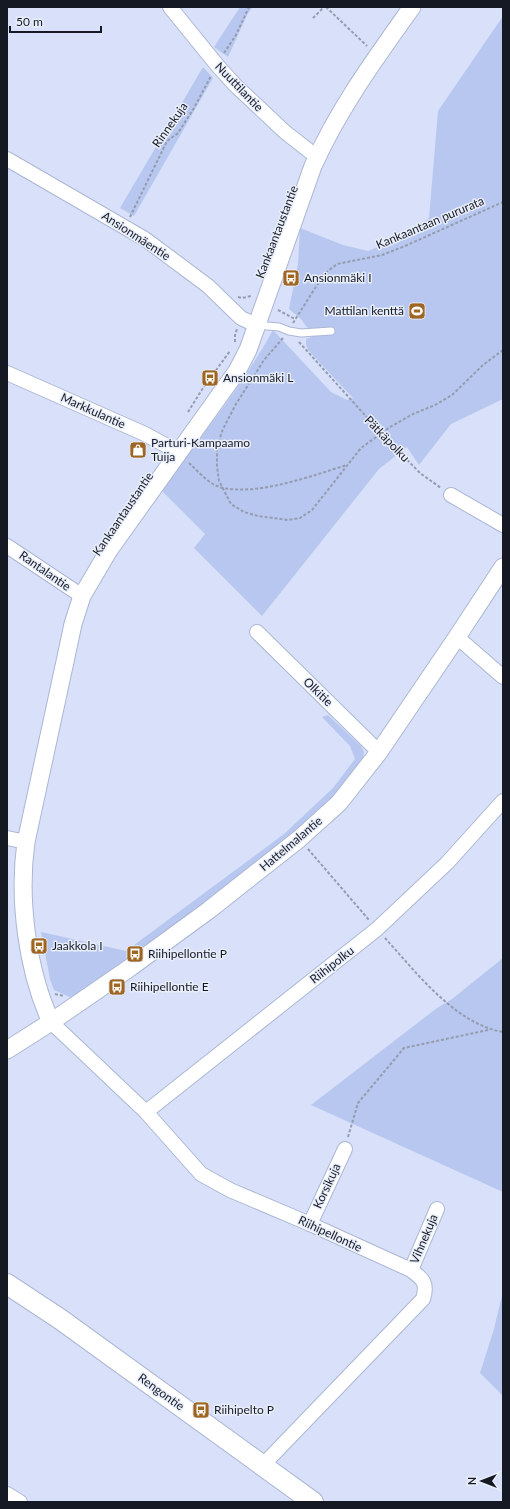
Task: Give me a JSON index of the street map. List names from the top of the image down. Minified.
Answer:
{"streets":{"main road":["Rengontie"],"street":["Nuuttilantie","Kankaantaustantie","Ansionmäentie","Markkulantie","Rantalantie","Olkitie","Hattelmalantie","Riihipolku","Korsikuja","Riihipellontie","Vihnekuja"],"path":["Rinnekuja","Kankaantaan pururata","Pätkäpolku"]},"crossings":[["Nuuttilantie","Rinnekuja"],["Nuuttilantie","Kankaantaustantie"],["Kankaantaan pururata","Pätkäpolku"],["Kankaantaustantie","Ansionmäentie"],["Kankaantaustantie","Markkulantie"],["Kankaantaustantie","Rantalantie"],["Kankaantaustantie","Hattelmalantie"],["Kankaantaustantie","Riihipellontie"],["Olkitie","Hattelmalantie"],["Hattelmalantie","Riihipellontie"],["Riihipolku","Riihipellontie"],["Korsikuja","Riihipellontie"],["Riihipellontie","Vihnekuja"],["Riihipellontie","Rengontie"]],"places":{"bus stop":["Ansionmäki I","Ansionmäki L","Jaakkola I","Riihipellontie P","Riihipellontie E","Riihipelto P"],"sports":["Mattilan kenttä"],"shop":["Parturi-Kampaamo Tuija"]},"scale_bar":"50 m","north":"left"}
